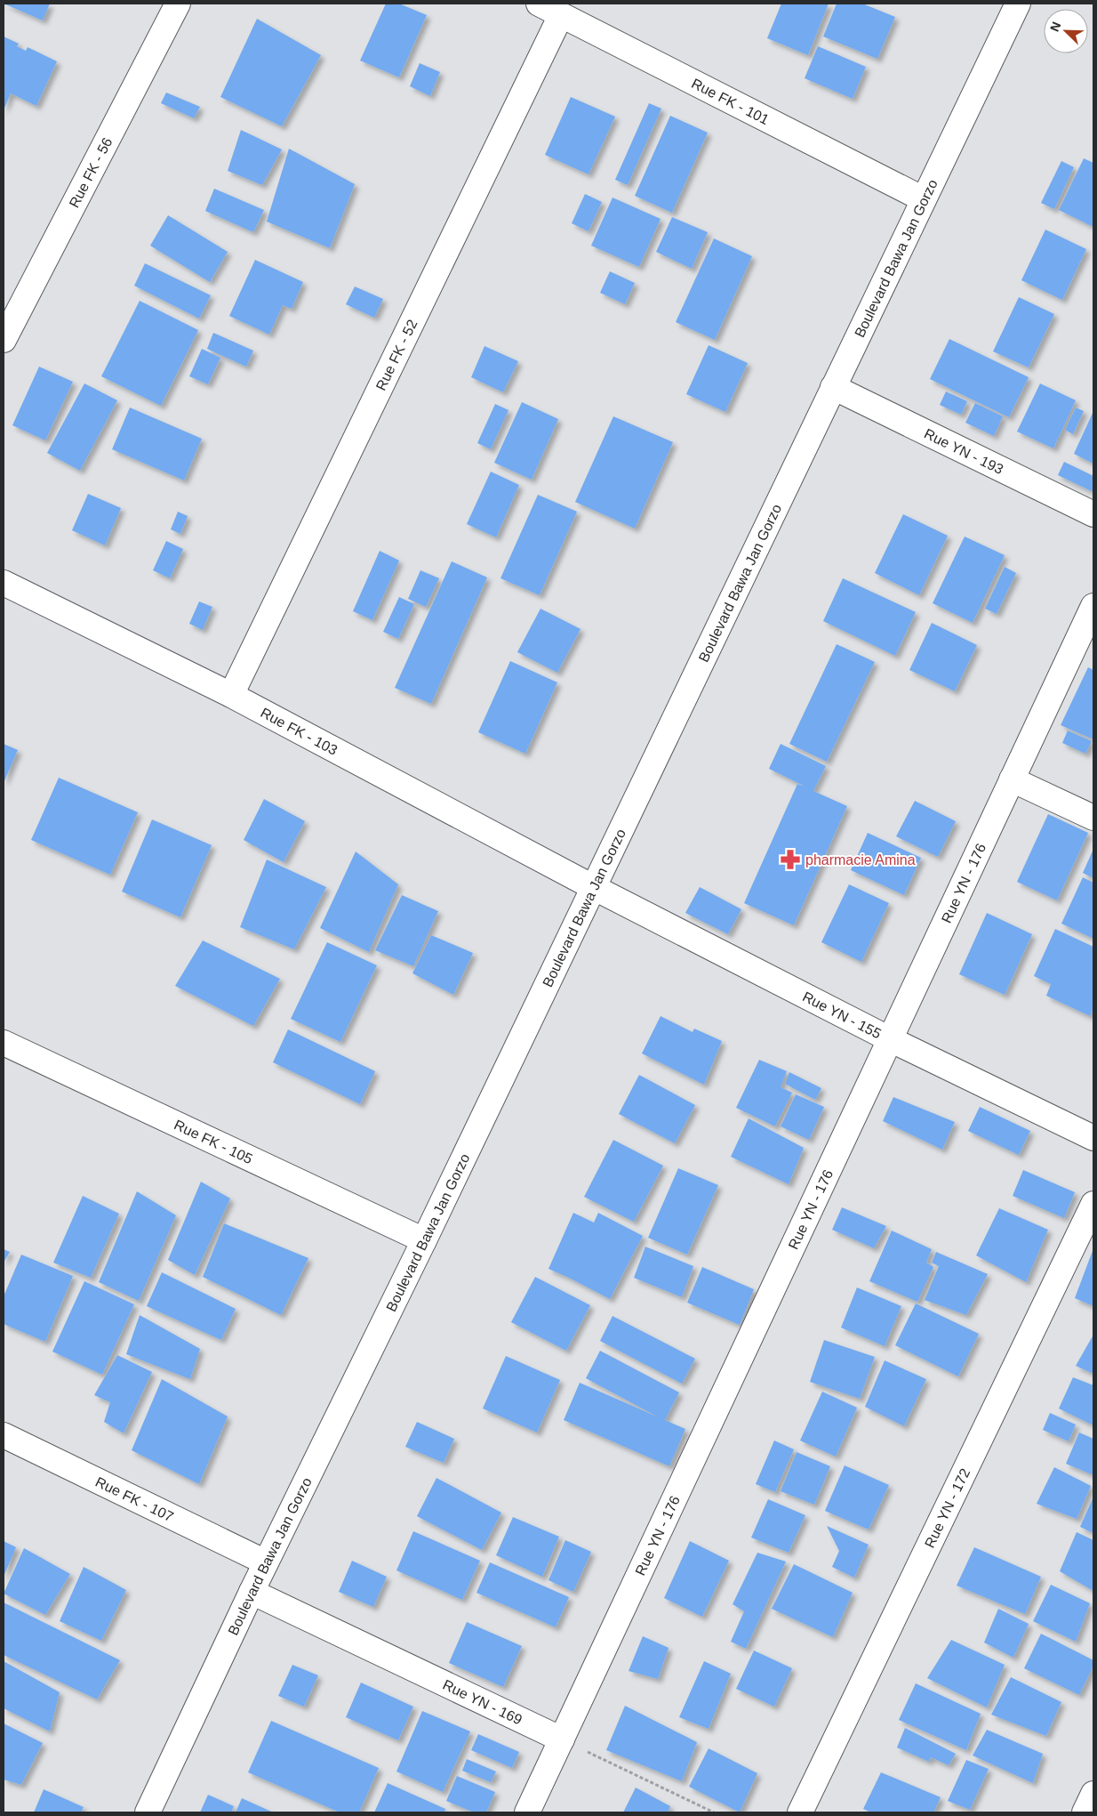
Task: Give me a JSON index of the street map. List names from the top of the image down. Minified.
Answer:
{"streets":{"street":["Rue FK - 101","Rue FK - 56","Boulevard Bawa Jan Gorzo","Rue FK - 52","Rue YN - 193","Rue FK - 103","Rue YN - 176","Rue YN - 155","Rue FK - 105","Rue FK - 107","Rue YN - 172","Rue YN - 169"]},"crossings":[["Rue FK - 101","Boulevard Bawa Jan Gorzo"],["Rue FK - 101","Rue FK - 52"],["Boulevard Bawa Jan Gorzo","Rue YN - 193"],["Boulevard Bawa Jan Gorzo","Rue FK - 103"],["Boulevard Bawa Jan Gorzo","Rue YN - 155"],["Boulevard Bawa Jan Gorzo","Rue FK - 105"],["Boulevard Bawa Jan Gorzo","Rue FK - 107"],["Boulevard Bawa Jan Gorzo","Rue YN - 169"],["Rue FK - 52","Rue FK - 103"],["Rue FK - 103","Rue YN - 155"],["Rue YN - 176","Rue YN - 155"],["Rue YN - 176","Rue YN - 169"]],"places":{"pharmacy":["pharmacie Amina"]},"north":"top left"}
